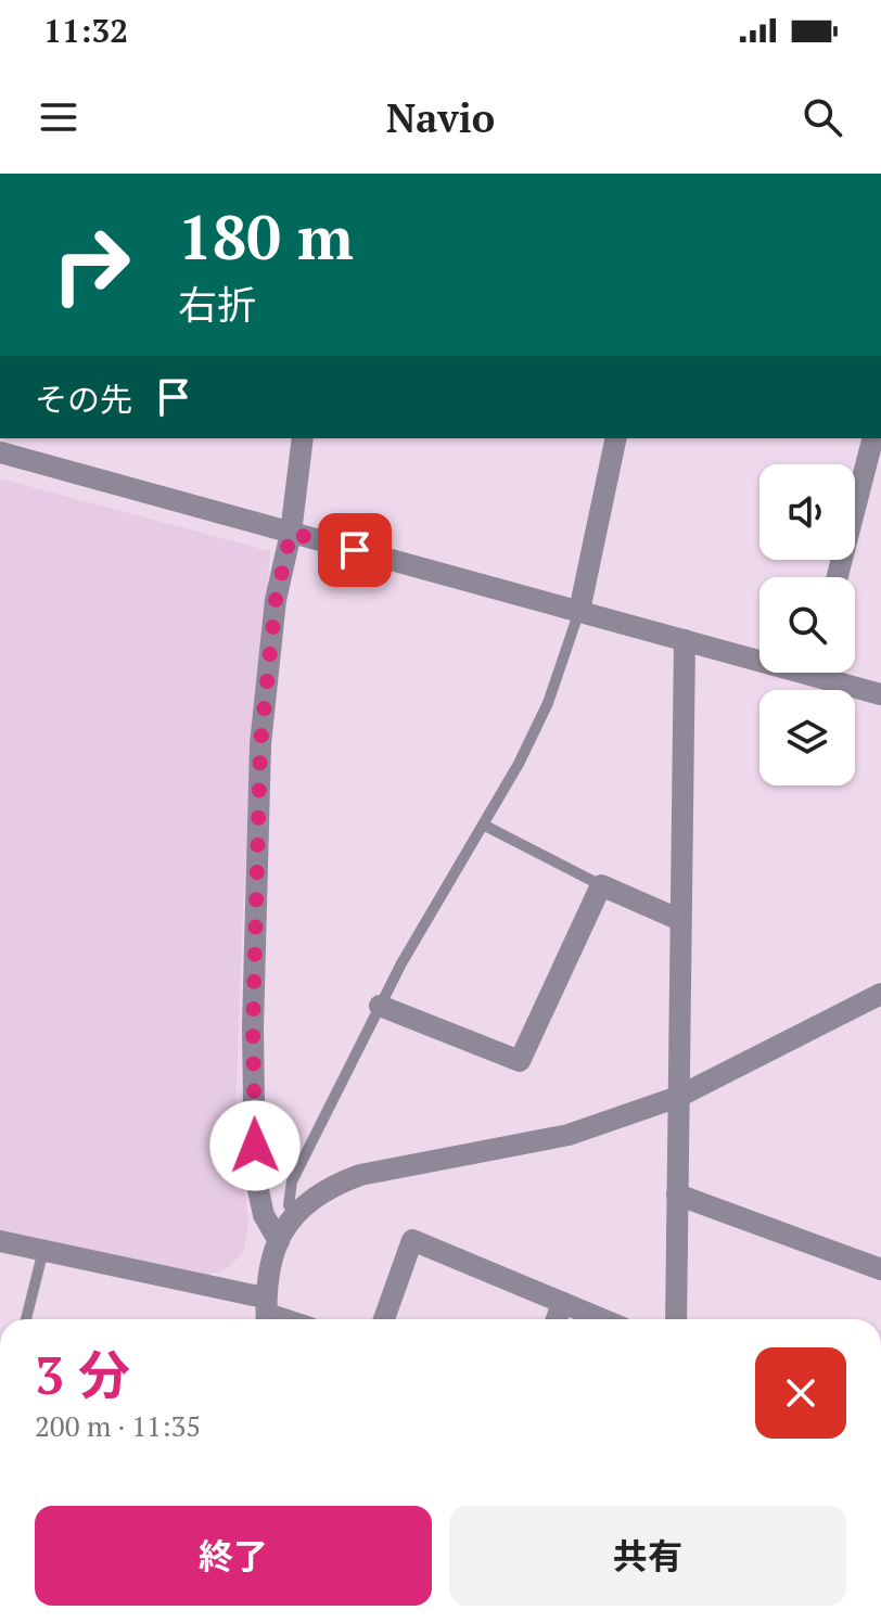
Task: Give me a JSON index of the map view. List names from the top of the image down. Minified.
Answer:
{"page":{"status":"11:32","header":"Navio","turn":["180 m","右折"],"then":"その先","heading":["3 分","200 m · 11:35"],"buttons":["終了","共有"]}}
